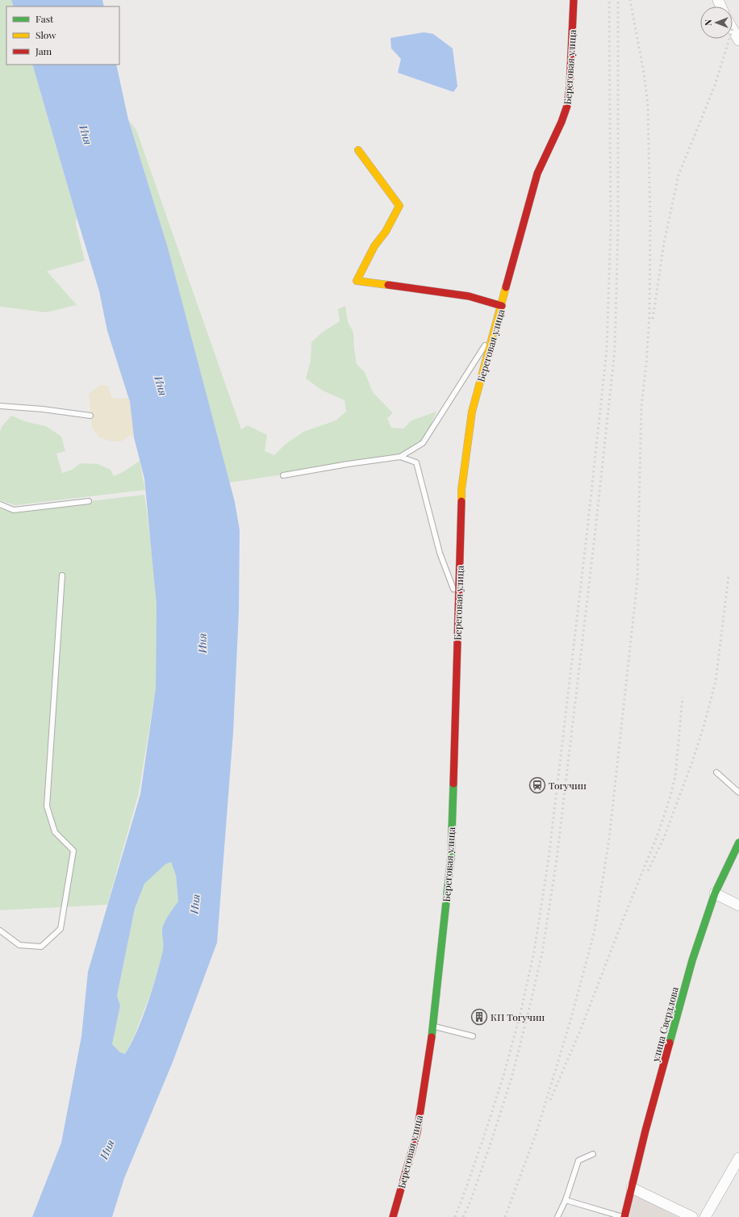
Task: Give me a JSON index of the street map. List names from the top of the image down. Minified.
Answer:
{"streets":{"street":["Береговая улица","улица Свердлова"]},"water":["Иня"],"places":{"station":["Тогучин"],"building":["КП Тогучин"]},"legend":["Fast","Slow","Jam"],"north":"left"}
